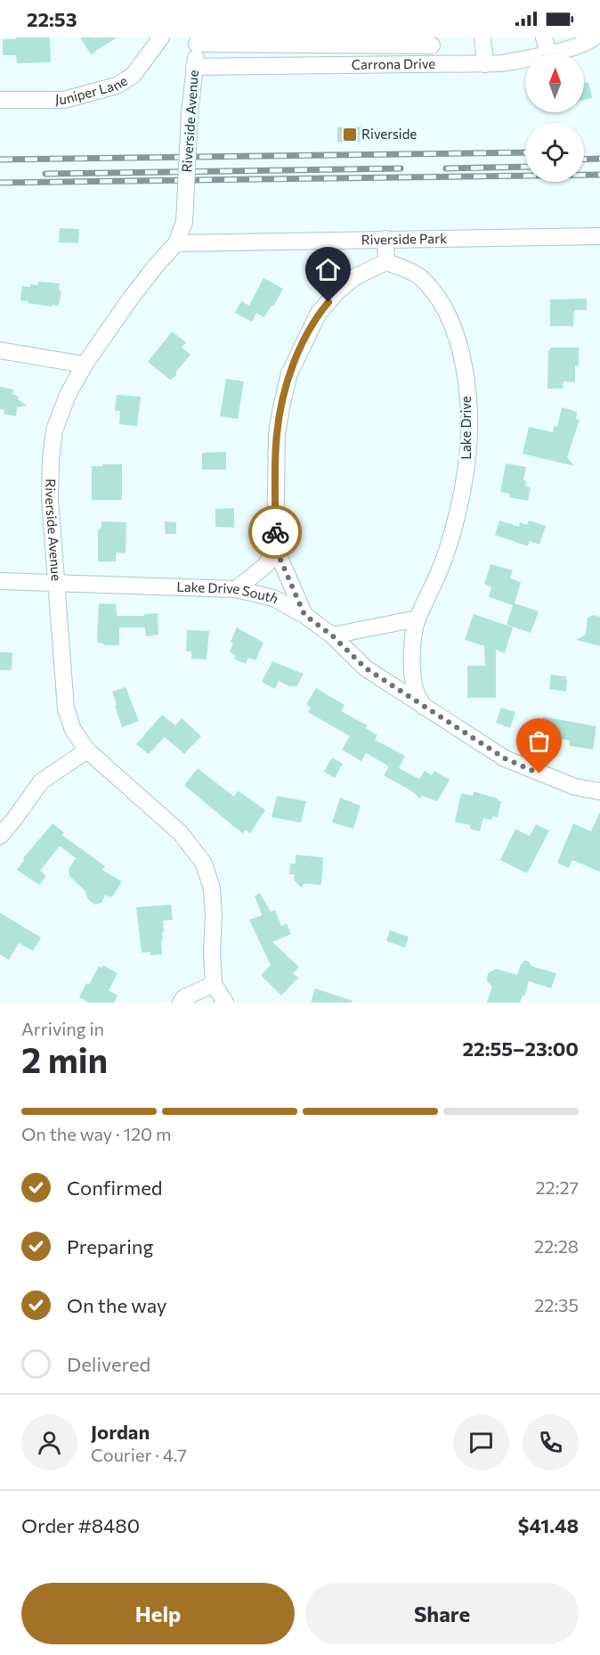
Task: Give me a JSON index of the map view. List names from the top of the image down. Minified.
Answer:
{"streets":{"street":["Carrona Drive","Juniper Lane","Riverside Avenue","Riverside Park","Lake Drive","Lake Drive South"]},"crossings":[["Carrona Drive","Riverside Avenue"],["Riverside Avenue","Riverside Park"],["Riverside Avenue","Lake Drive South"],["Lake Drive","Lake Drive South"]],"places":{"transit":["Riverside"]},"north":"top","page":{"status":"22:53","heading":["2 min","Arriving in","22:55–23:00"],"panel":["Jordan","Courier · 4.7","Order #8480","$41.48"],"bar":"On the way · 120 m","list":[["Confirmed","22:27"],["Preparing","22:28"],["On the way","22:35"],"Delivered"],"buttons":["Help","Share"]}}
